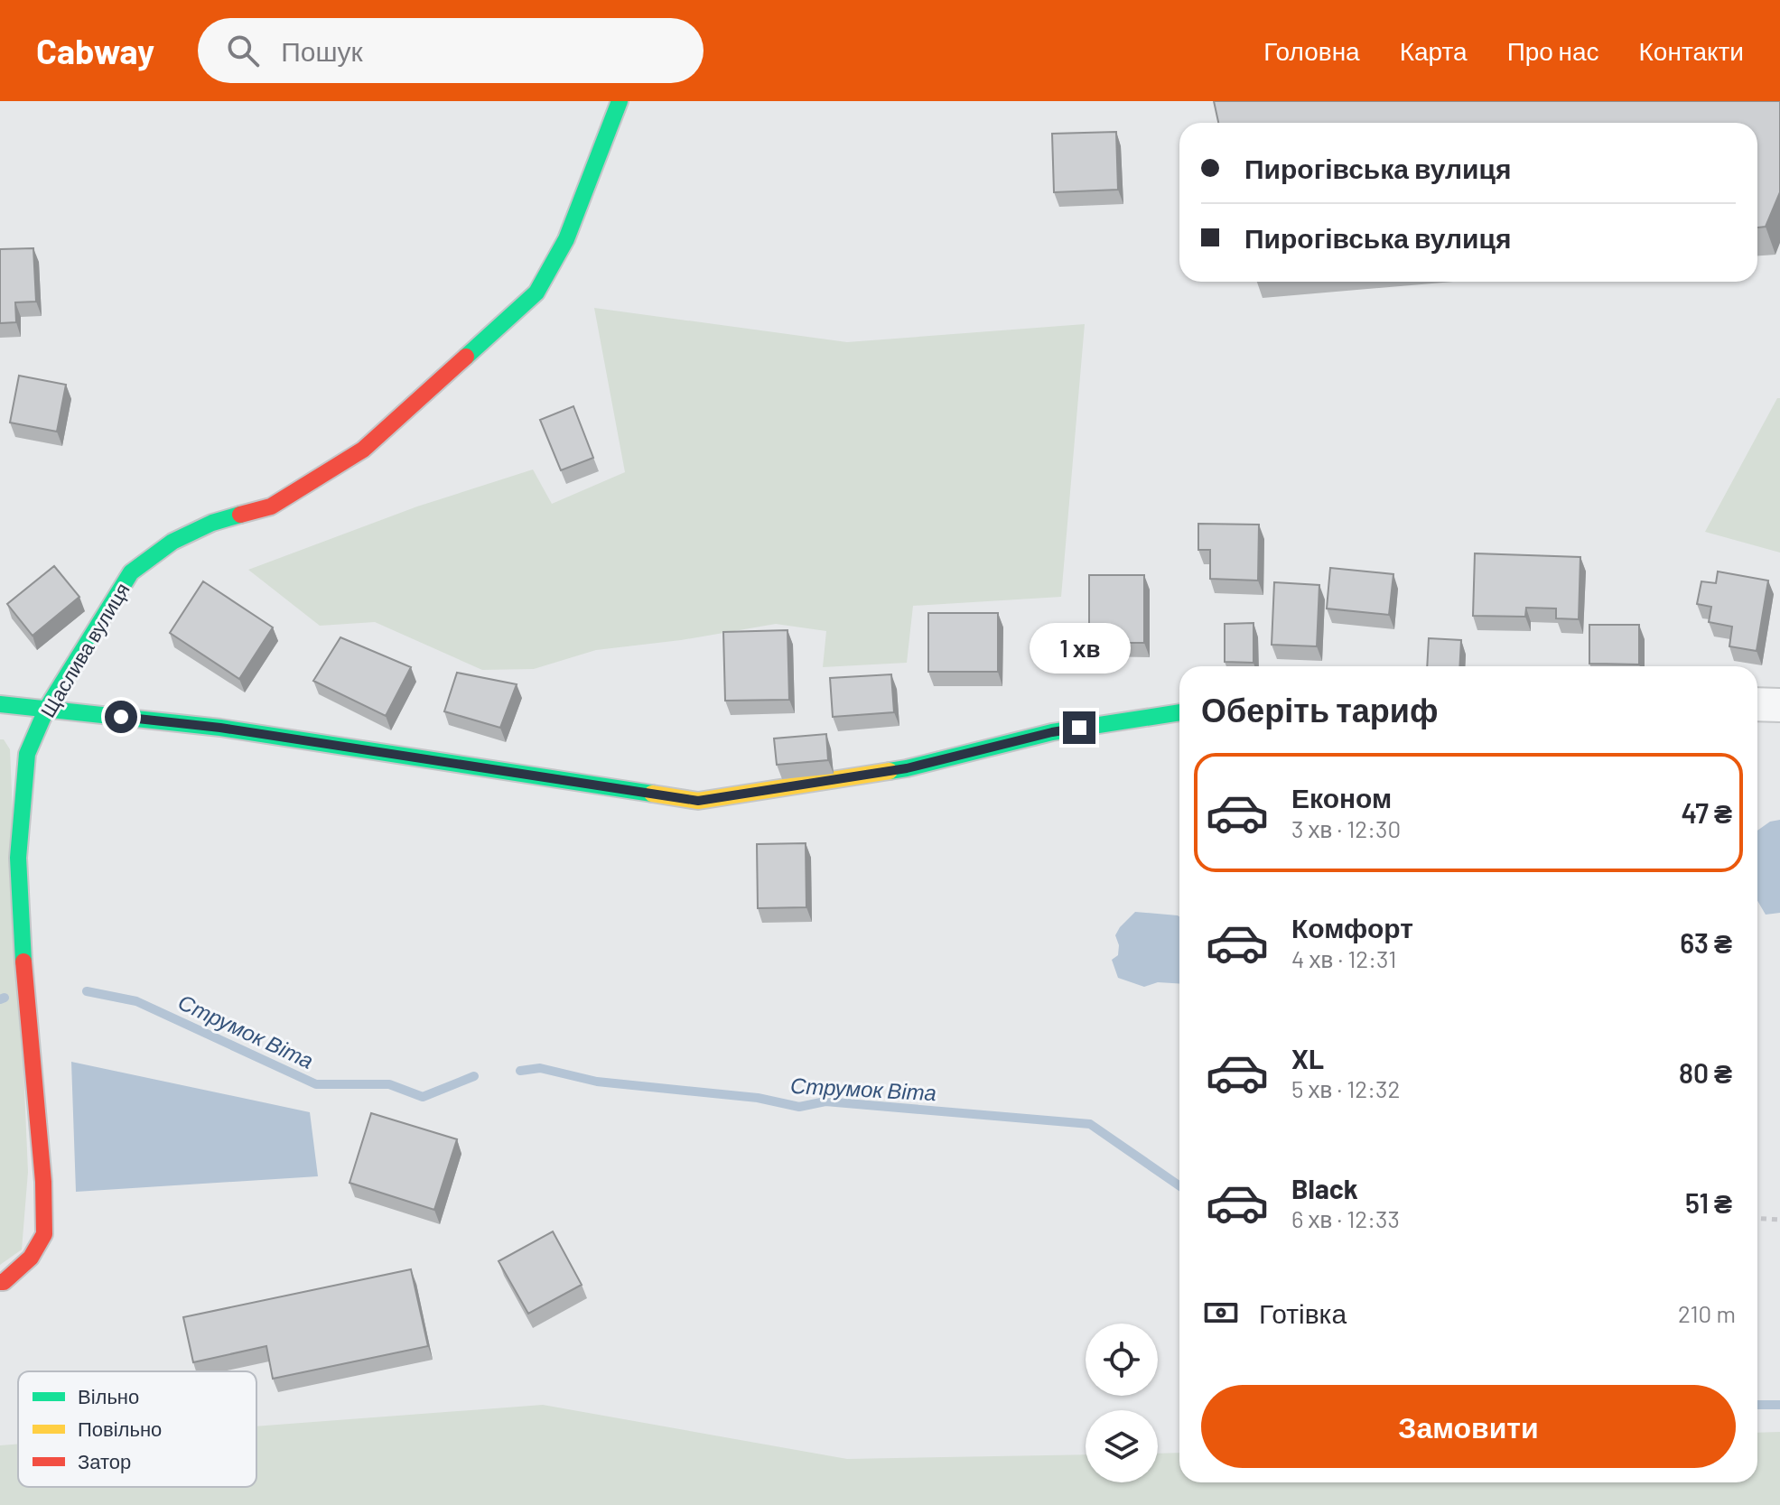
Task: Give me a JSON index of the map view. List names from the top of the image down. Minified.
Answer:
{"streets":{"street":["Щаслива вулиця"]},"water":["Струмок Віта"],"legend":["Вільно","Повільно","Затор"],"page":{"header":"Cabway","search":"Пошук","nav":["Головна","Карта","Про нас","Контакти"],"banner":["Пирогівська вулиця","Пирогівська вулиця"],"bubble":"1 хв","heading":"Оберіть тариф","list":[{"name":"Економ","note":"3 хв · 12:30","value":"47 ₴"},{"name":"Комфорт","note":"4 хв · 12:31","value":"63 ₴"},{"name":"XL","note":"5 хв · 12:32","value":"80 ₴"},{"name":"Black","note":"6 хв · 12:33","value":"51 ₴"}],"pay":["Готівка","210 m"],"buttons":"Замовити"}}
